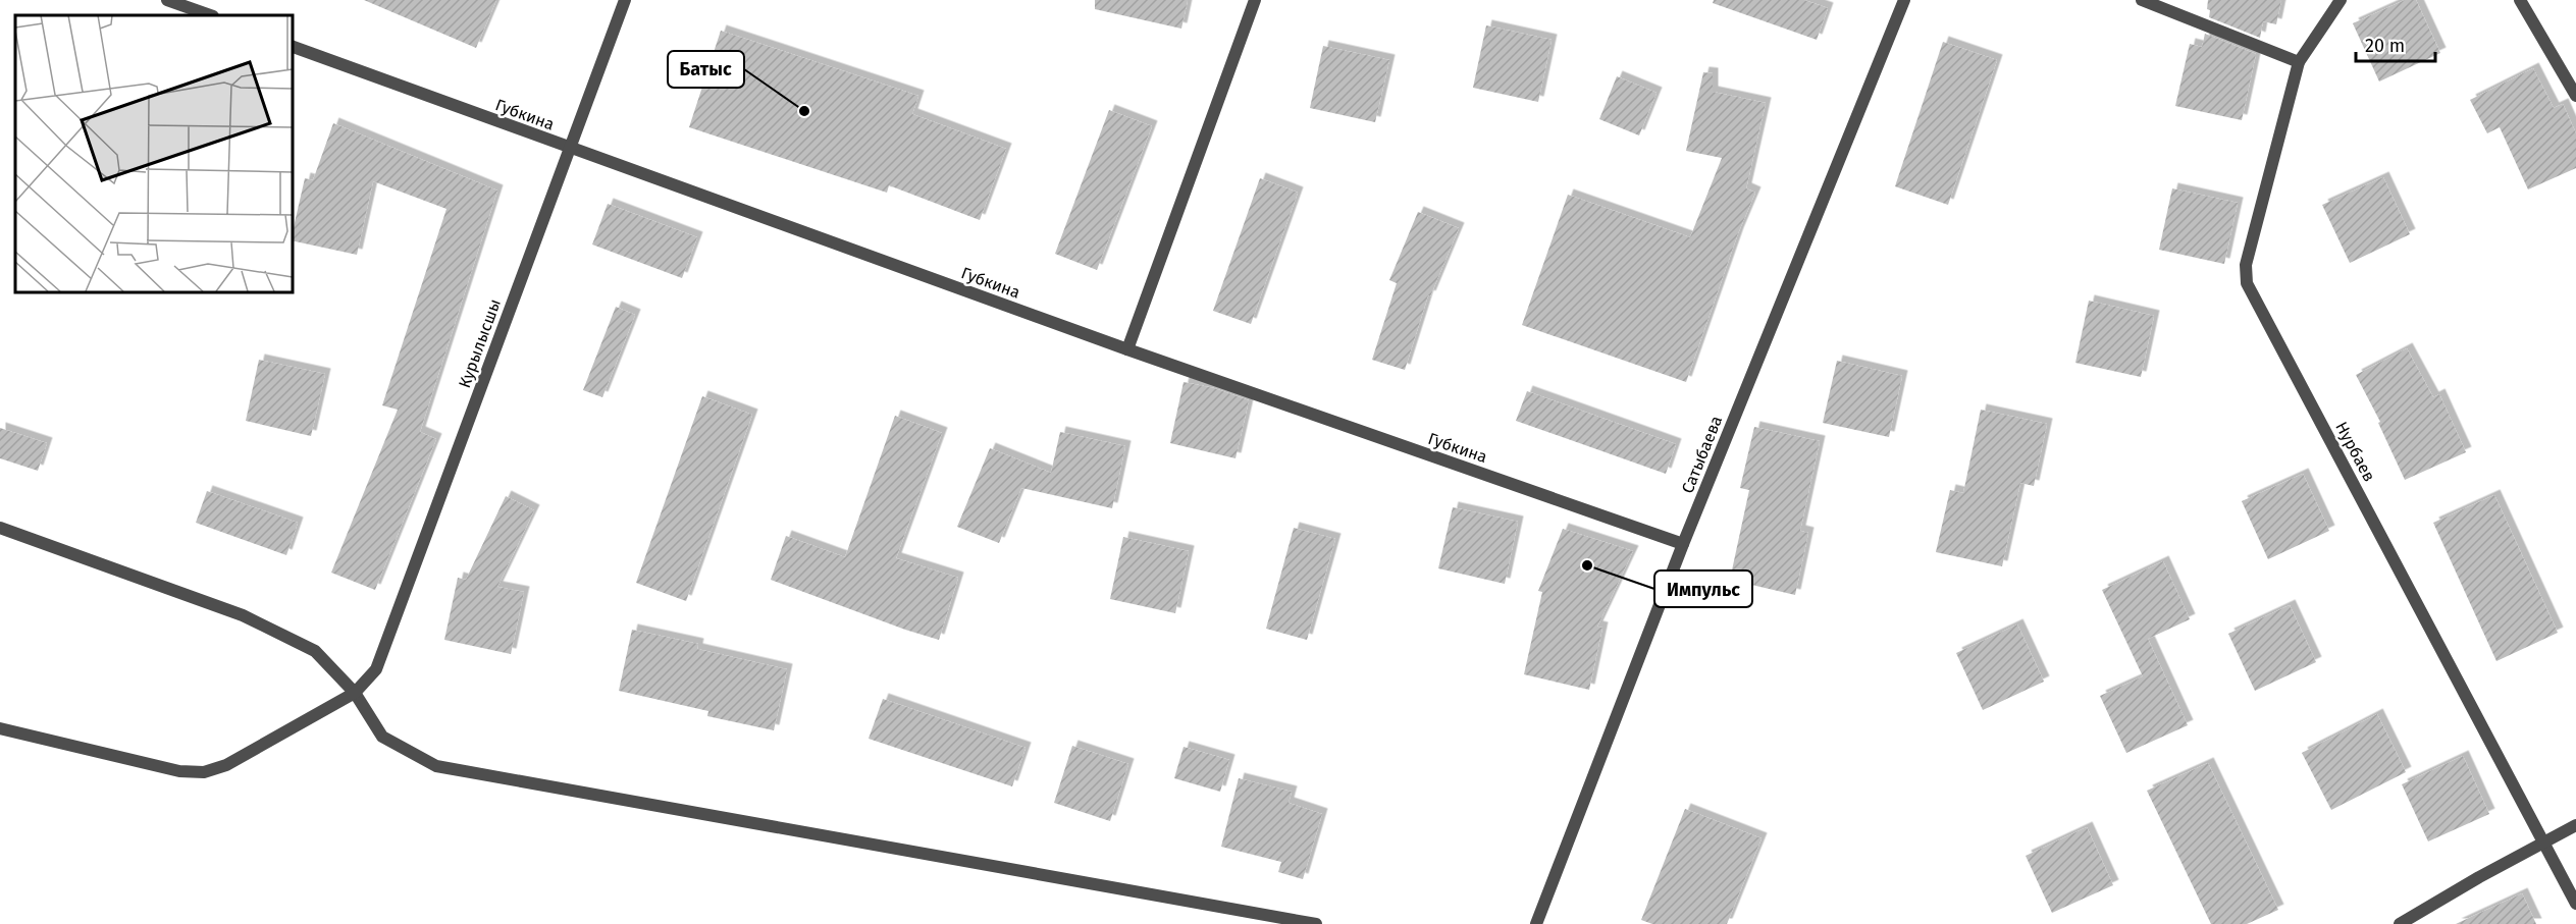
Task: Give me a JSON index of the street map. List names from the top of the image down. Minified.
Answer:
{"streets":{"street":["Губкина","Курылысшы","Нурбаев","Сатыбаева"]},"crossings":[["Губкина","Курылысшы"],["Губкина","Сатыбаева"]],"places":["Батыс","Импульс"],"scale_bar":"20 m"}
